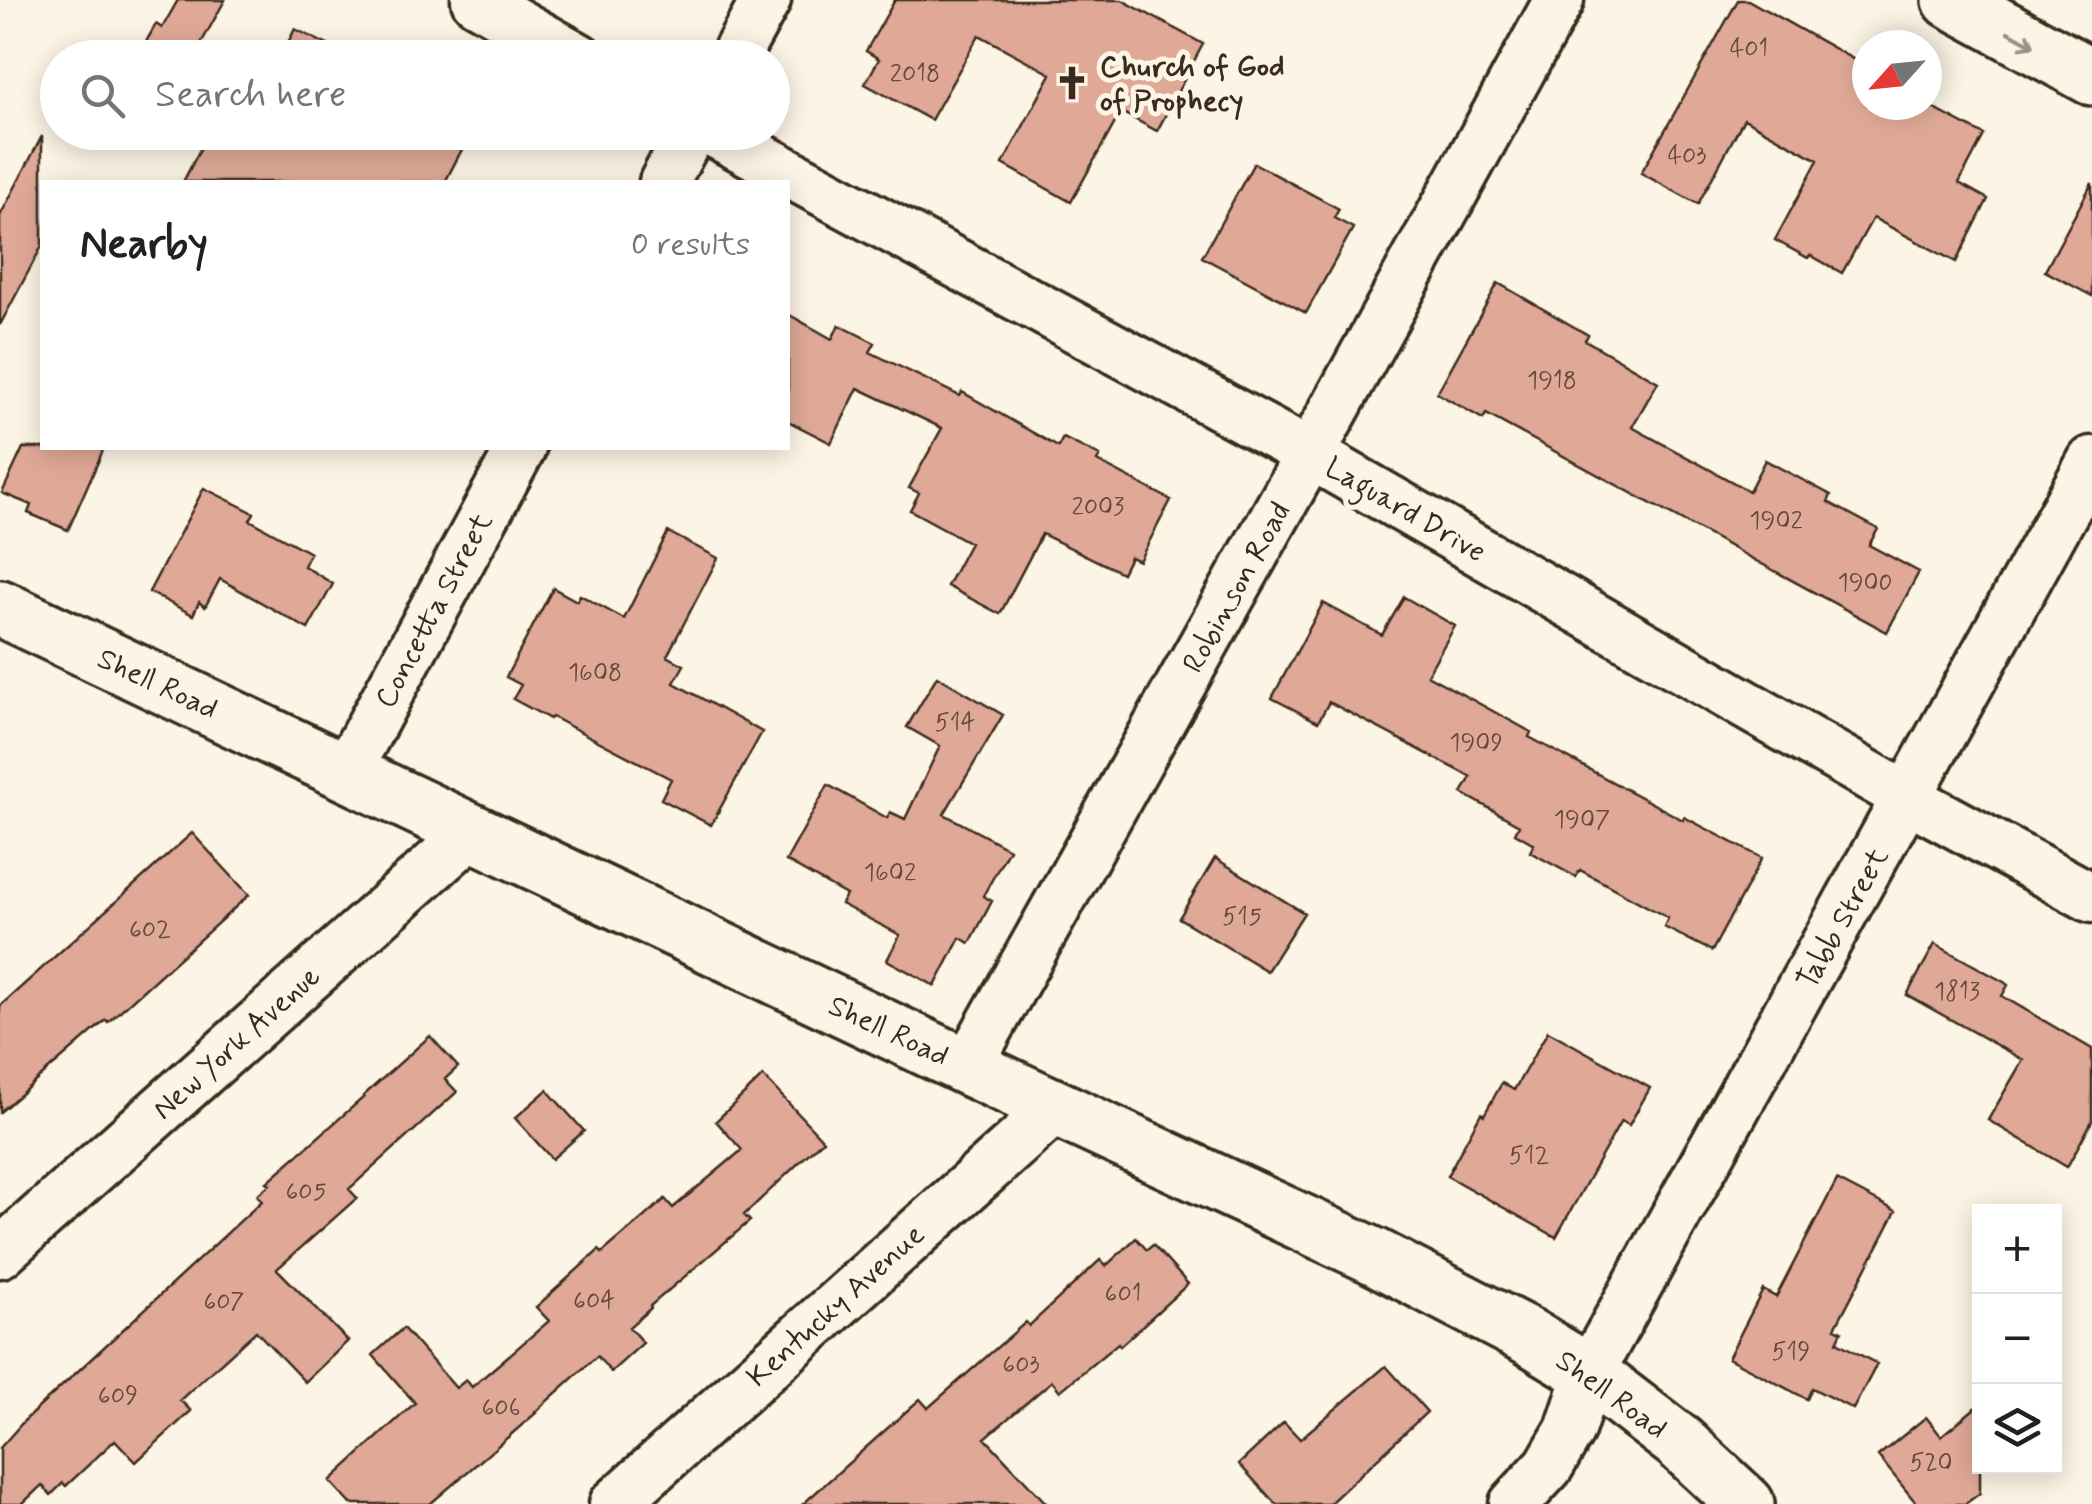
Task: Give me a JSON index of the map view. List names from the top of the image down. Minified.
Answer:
{"streets":{"street":["Laguard Drive","Robinson Road","Concetta Street","Shell Road","Tabb Street","New York Avenue","Kentucky Avenue"]},"crossings":[["Laguard Drive","Robinson Road"],["Laguard Drive","Tabb Street"],["Robinson Road","Shell Road"],["Concetta Street","Shell Road"],["Shell Road","Tabb Street"],["Shell Road","New York Avenue"],["Shell Road","Kentucky Avenue"]],"places":{"church":["Church of God of Prophecy"]},"house_numbers":["401","2018","403","1918","2003","1902","1900","1608","514","1909","1907","1602","515","602","1813","512","605","601","604","607","519","603","609","606","520"],"north":"bottom left","page":{"search":"Search here","heading":["Nearby","0 results"],"map_buttons":["+","−"]}}
